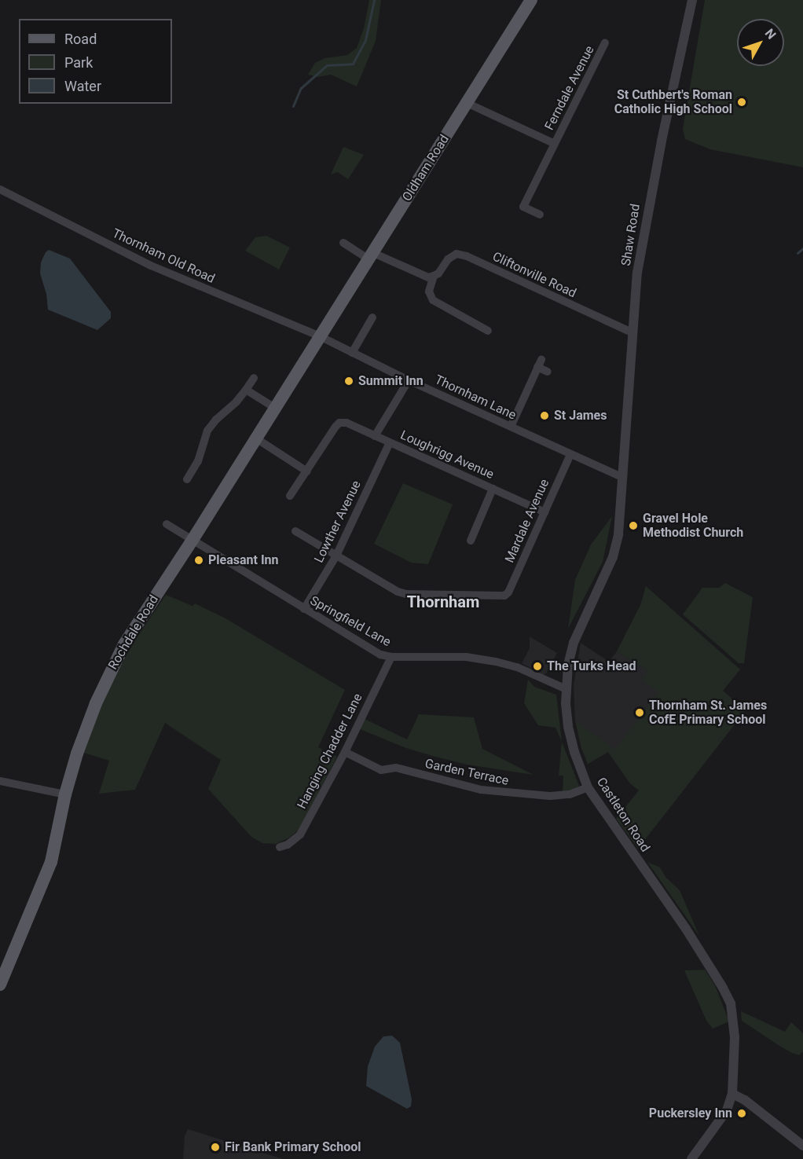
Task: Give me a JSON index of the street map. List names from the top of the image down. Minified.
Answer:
{"streets":{"main road":["Oldham Road","Rochdale Road"],"street":["Ferndale Avenue","Shaw Road","Thornham Old Road","Cliftonville Road","Thornham Lane","Loughrigg Avenue","Mardale Avenue","Lowther Avenue","Springfield Lane","Hanging Chadder Lane","Garden Terrace","Castleton Road"]},"crossings":[["Oldham Road","Thornham Old Road"],["Oldham Road","Thornham Lane"],["Oldham Road","Rochdale Road"],["Shaw Road","Cliftonville Road"],["Shaw Road","Thornham Lane"],["Shaw Road","Castleton Road"],["Thornham Old Road","Thornham Lane"],["Thornham Old Road","Rochdale Road"],["Thornham Lane","Mardale Avenue"],["Thornham Lane","Rochdale Road"],["Thornham Lane","Castleton Road"],["Loughrigg Avenue","Mardale Avenue"],["Loughrigg Avenue","Lowther Avenue"],["Mardale Avenue","Lowther Avenue"],["Lowther Avenue","Springfield Lane"],["Springfield Lane","Rochdale Road"],["Springfield Lane","Hanging Chadder Lane"],["Springfield Lane","Castleton Road"],["Hanging Chadder Lane","Garden Terrace"],["Garden Terrace","Castleton Road"]],"districts":["Thornham"],"places":["St Cuthbert's Roman Catholic High School","Summit Inn","St James","Gravel Hole Methodist Church","Pleasant Inn","The Turks Head","Thornham St. James CofE Primary School","Puckersley Inn","Fir Bank Primary School"],"legend":["Road","Park","Water"],"north":"top right"}
